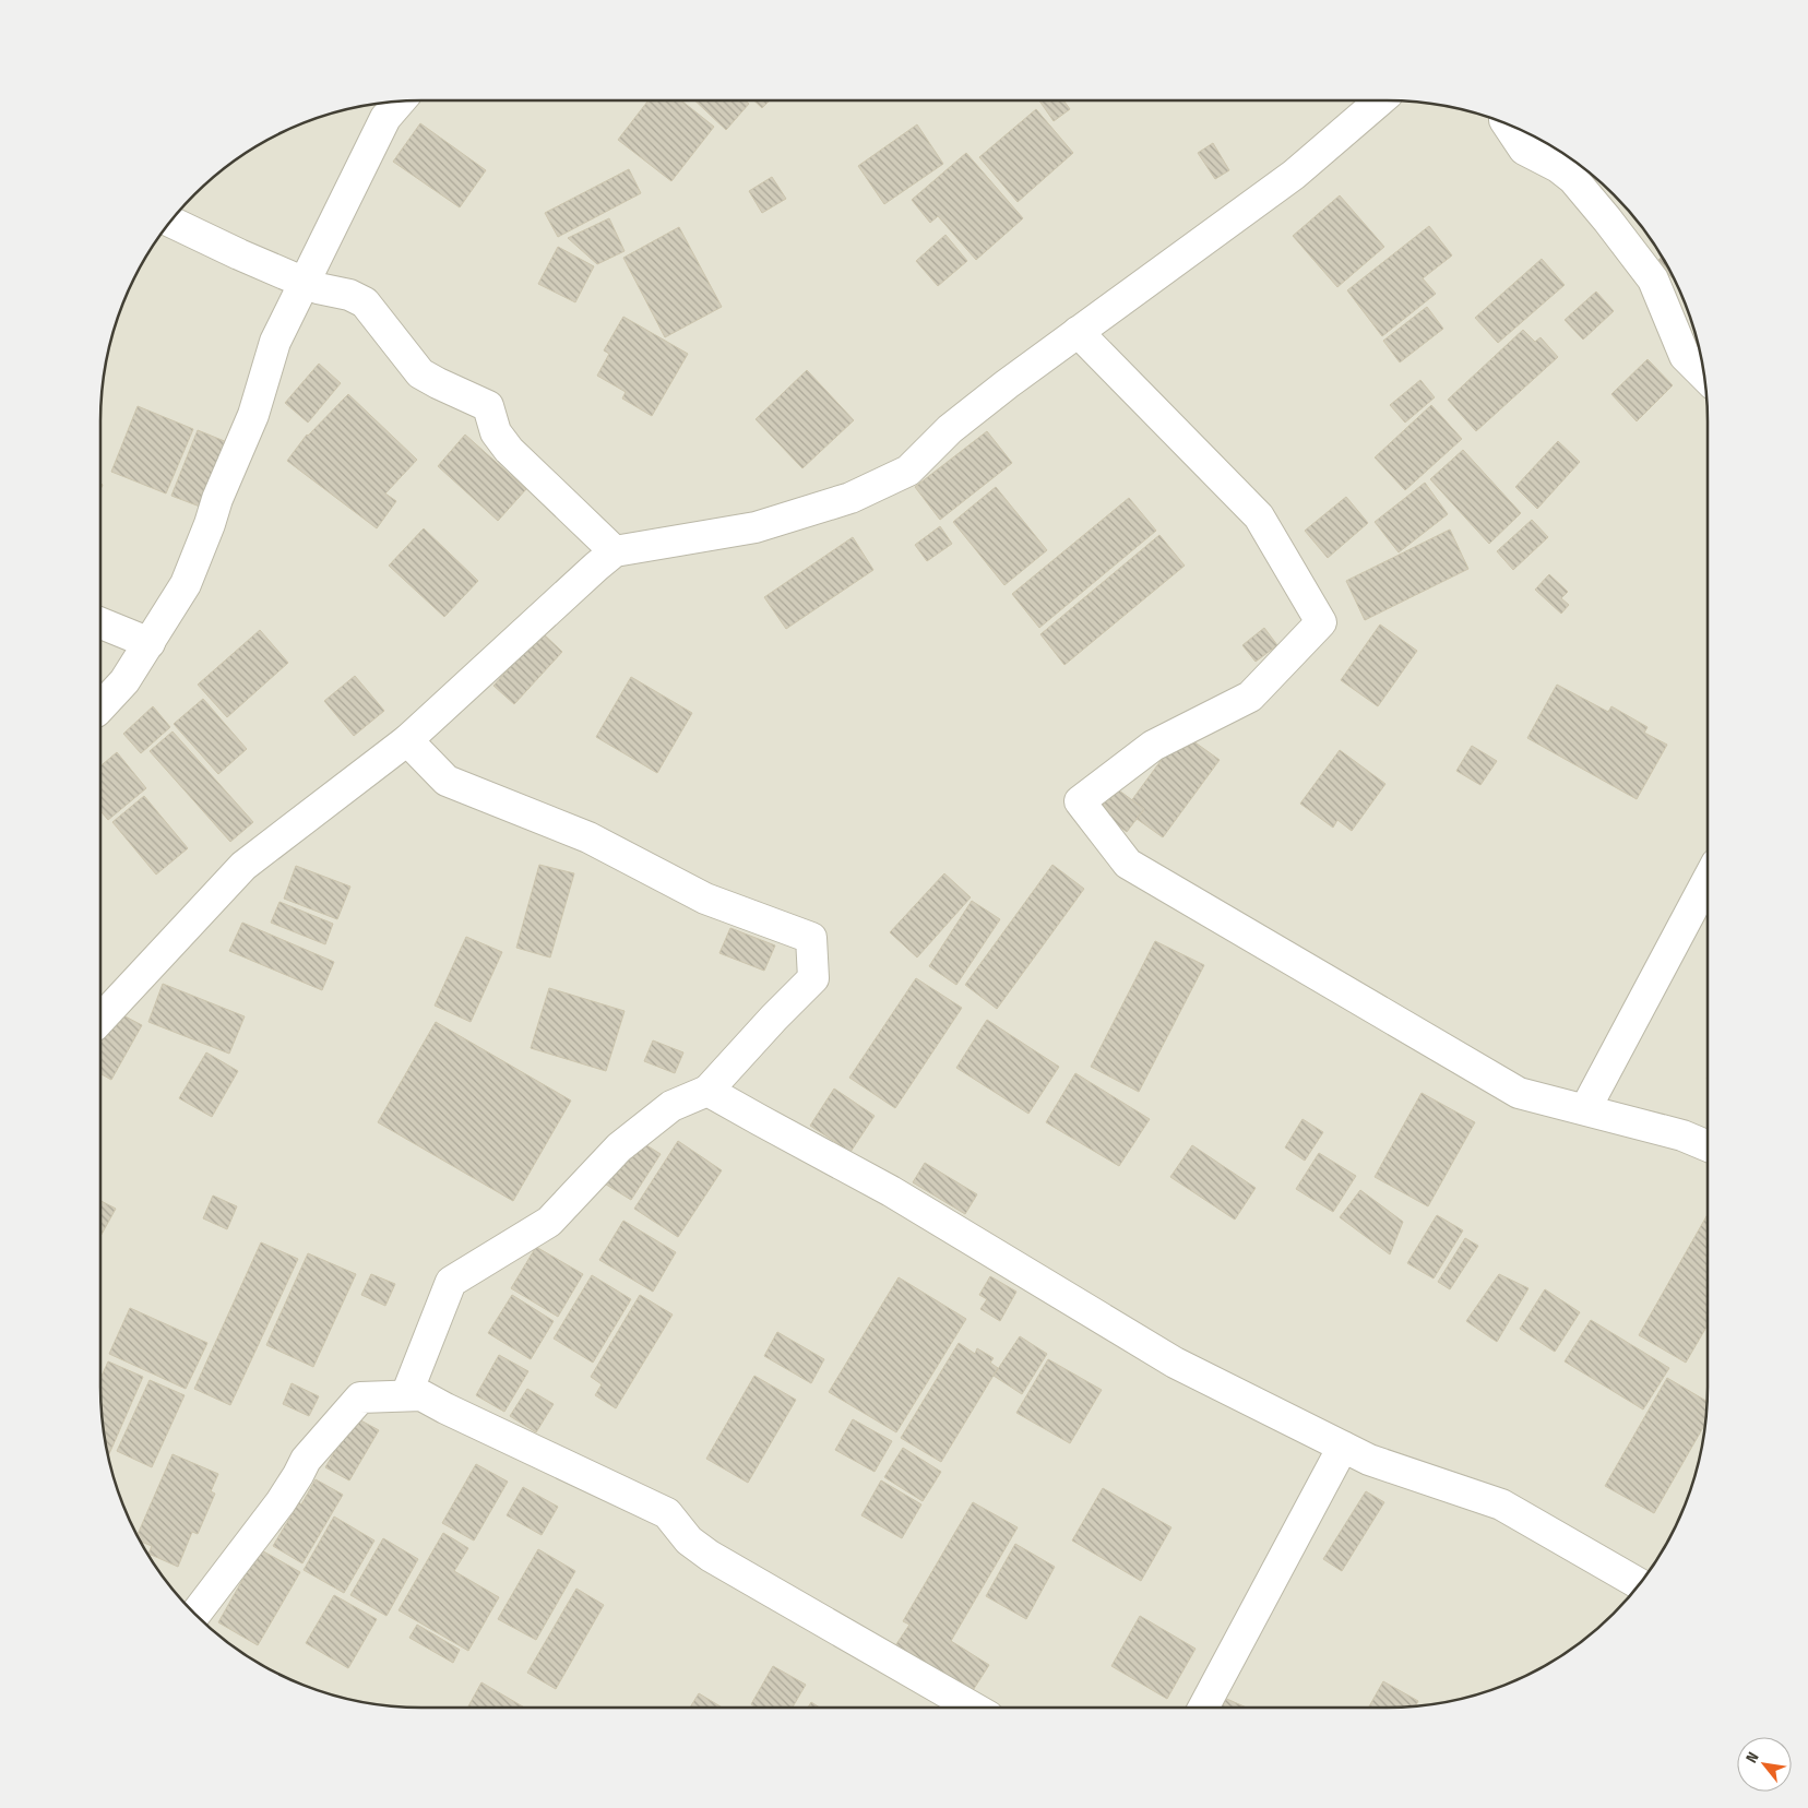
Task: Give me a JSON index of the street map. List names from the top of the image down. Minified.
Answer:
{"north":"top left"}
